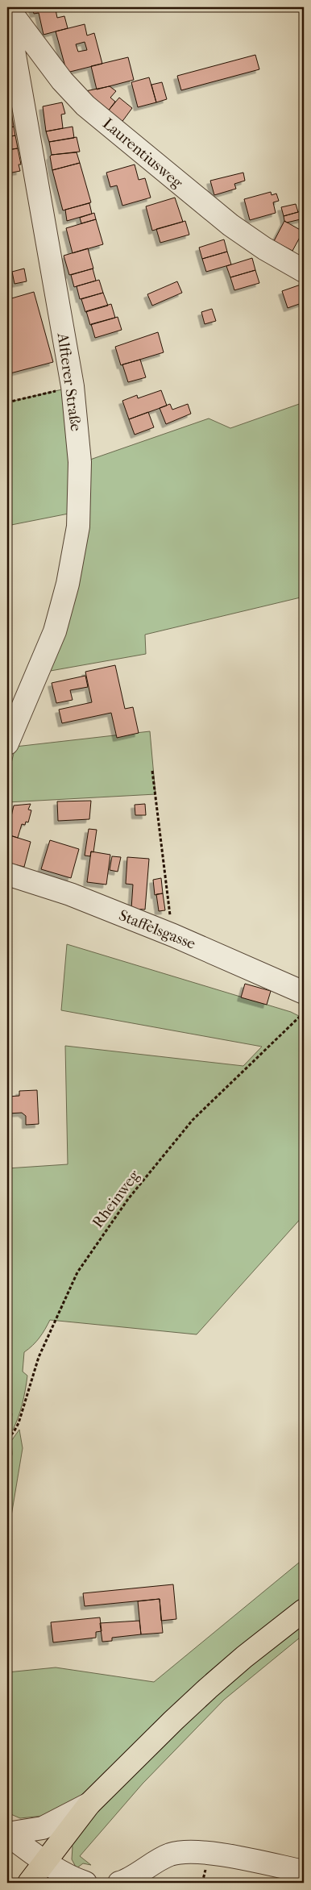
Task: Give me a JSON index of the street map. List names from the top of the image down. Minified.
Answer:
{"streets":{"street":["Laurentiusweg","Alfterer Straße","Staffelsgasse"],"path":["Rheinweg"]}}
